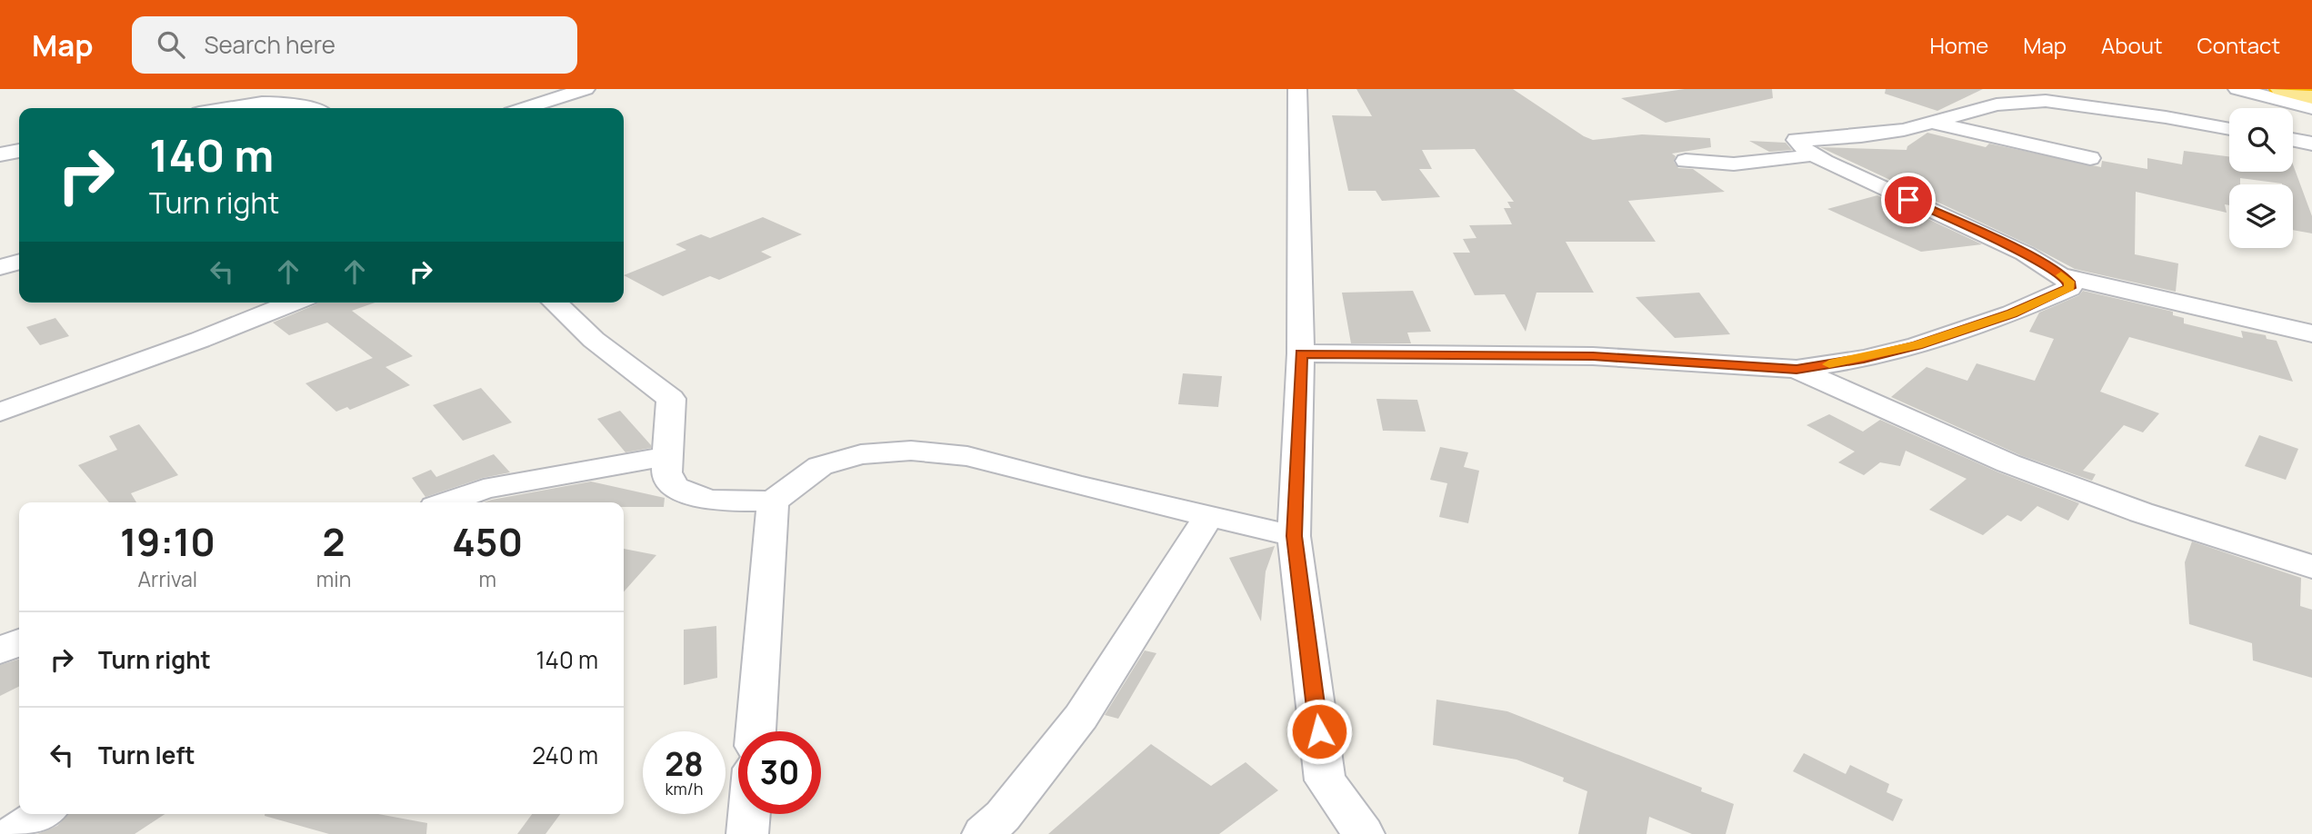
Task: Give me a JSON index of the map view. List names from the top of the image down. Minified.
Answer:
{"page":{"header":"Map","search":"Search here","nav":["Home","Map","About","Contact"],"turn":["140 m","Turn right"],"eta":["19:10","Arrival","2","min","450","m"],"list":[{"name":"Turn right","value":"140 m"},{"name":"Turn left","value":"240 m"}],"speed":"28 km/h","limit":"30"}}
